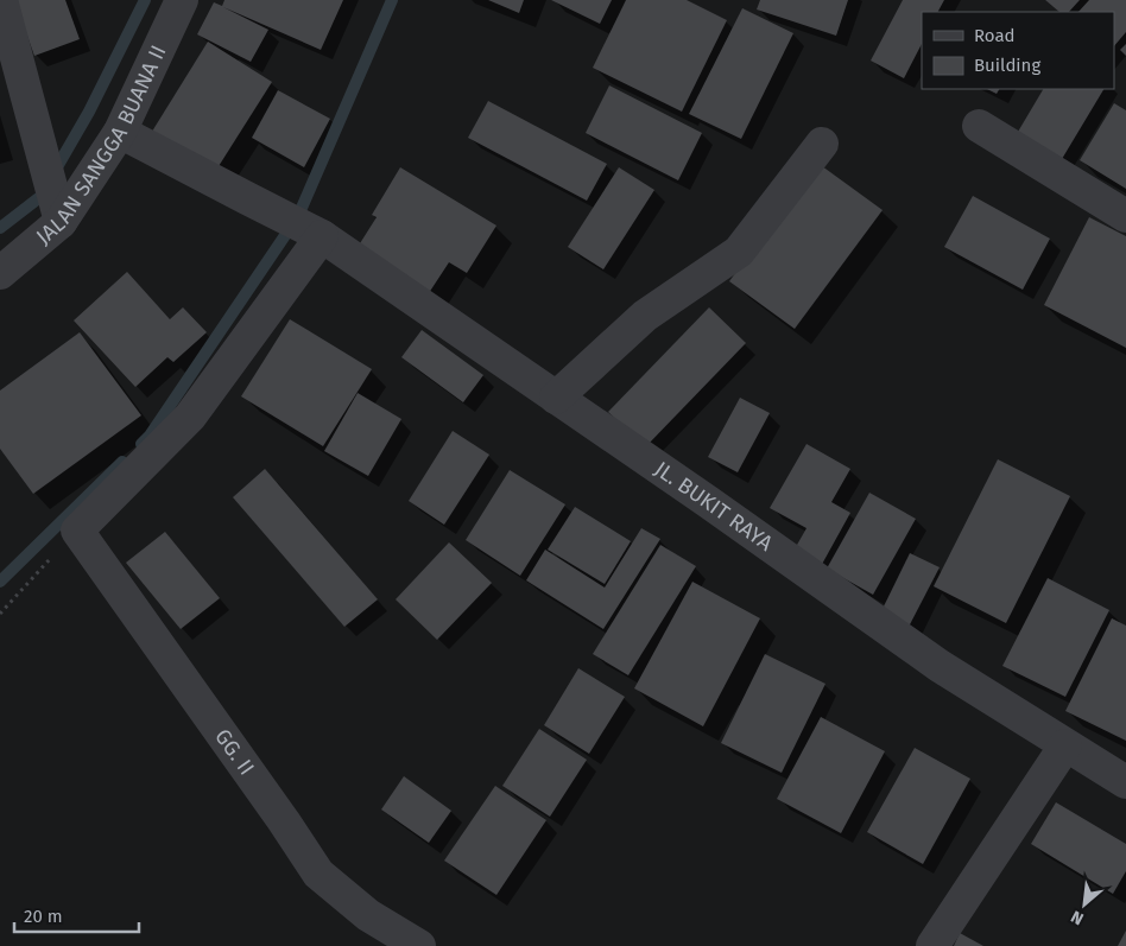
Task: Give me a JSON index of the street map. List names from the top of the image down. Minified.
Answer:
{"streets":{"street":["JALAN SANGGA BUANA II","JL. BUKIT RAYA","GG. II"]},"crossings":[["JALAN SANGGA BUANA II","JL. BUKIT RAYA"]],"legend":["Road","Building"],"scale_bar":"20 m","north":"bottom left"}
